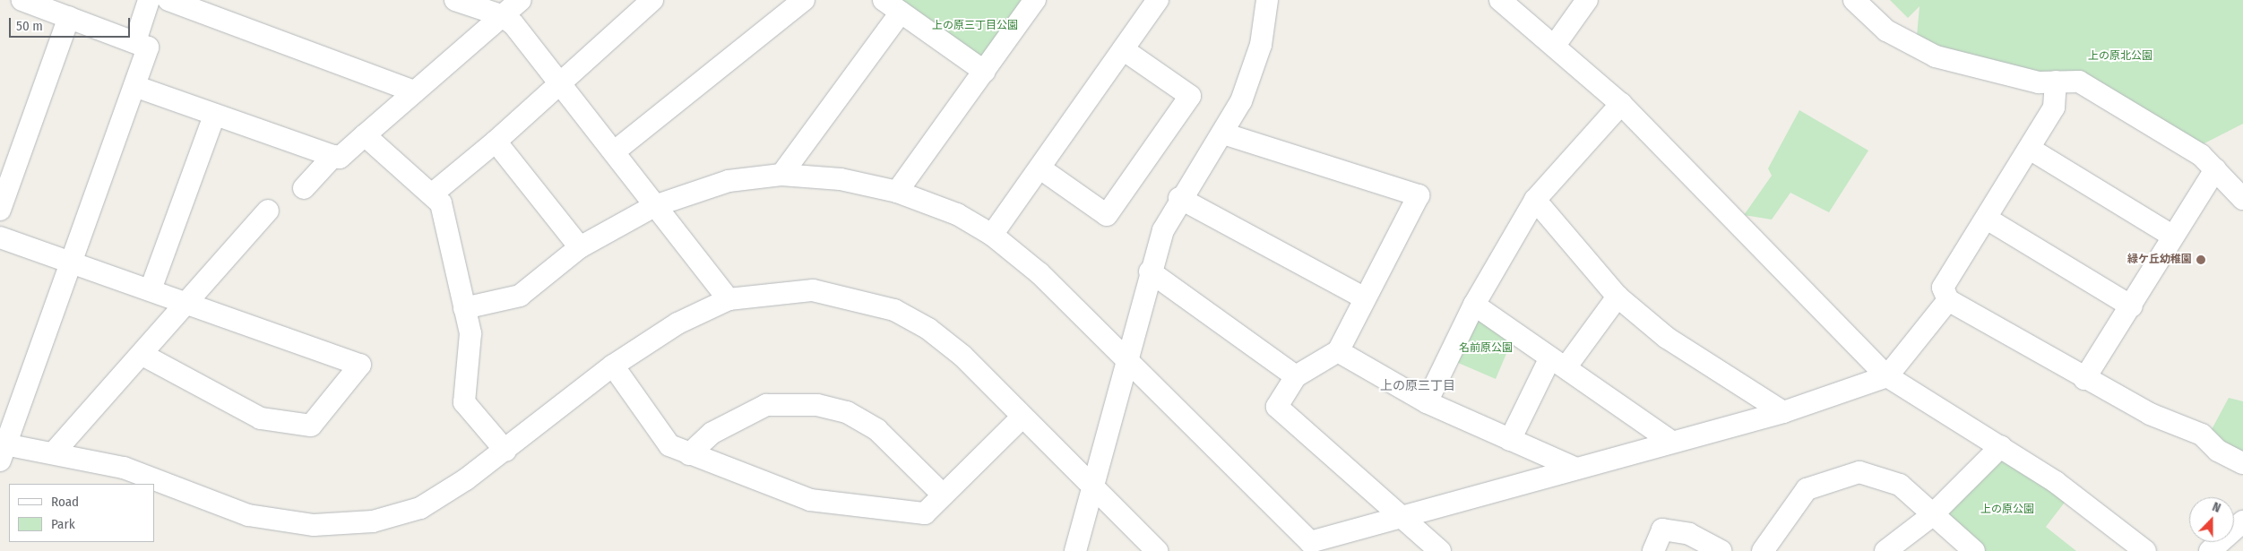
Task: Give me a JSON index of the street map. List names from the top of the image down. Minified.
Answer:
{"districts":["上の原三丁目"],"parks":["上の原三丁目公園","上の原北公園","名前原公園","上の原公園"],"places":["緑ケ丘幼稚園"],"legend":["Road","Park"],"scale_bar":"50 m","north":"top"}
